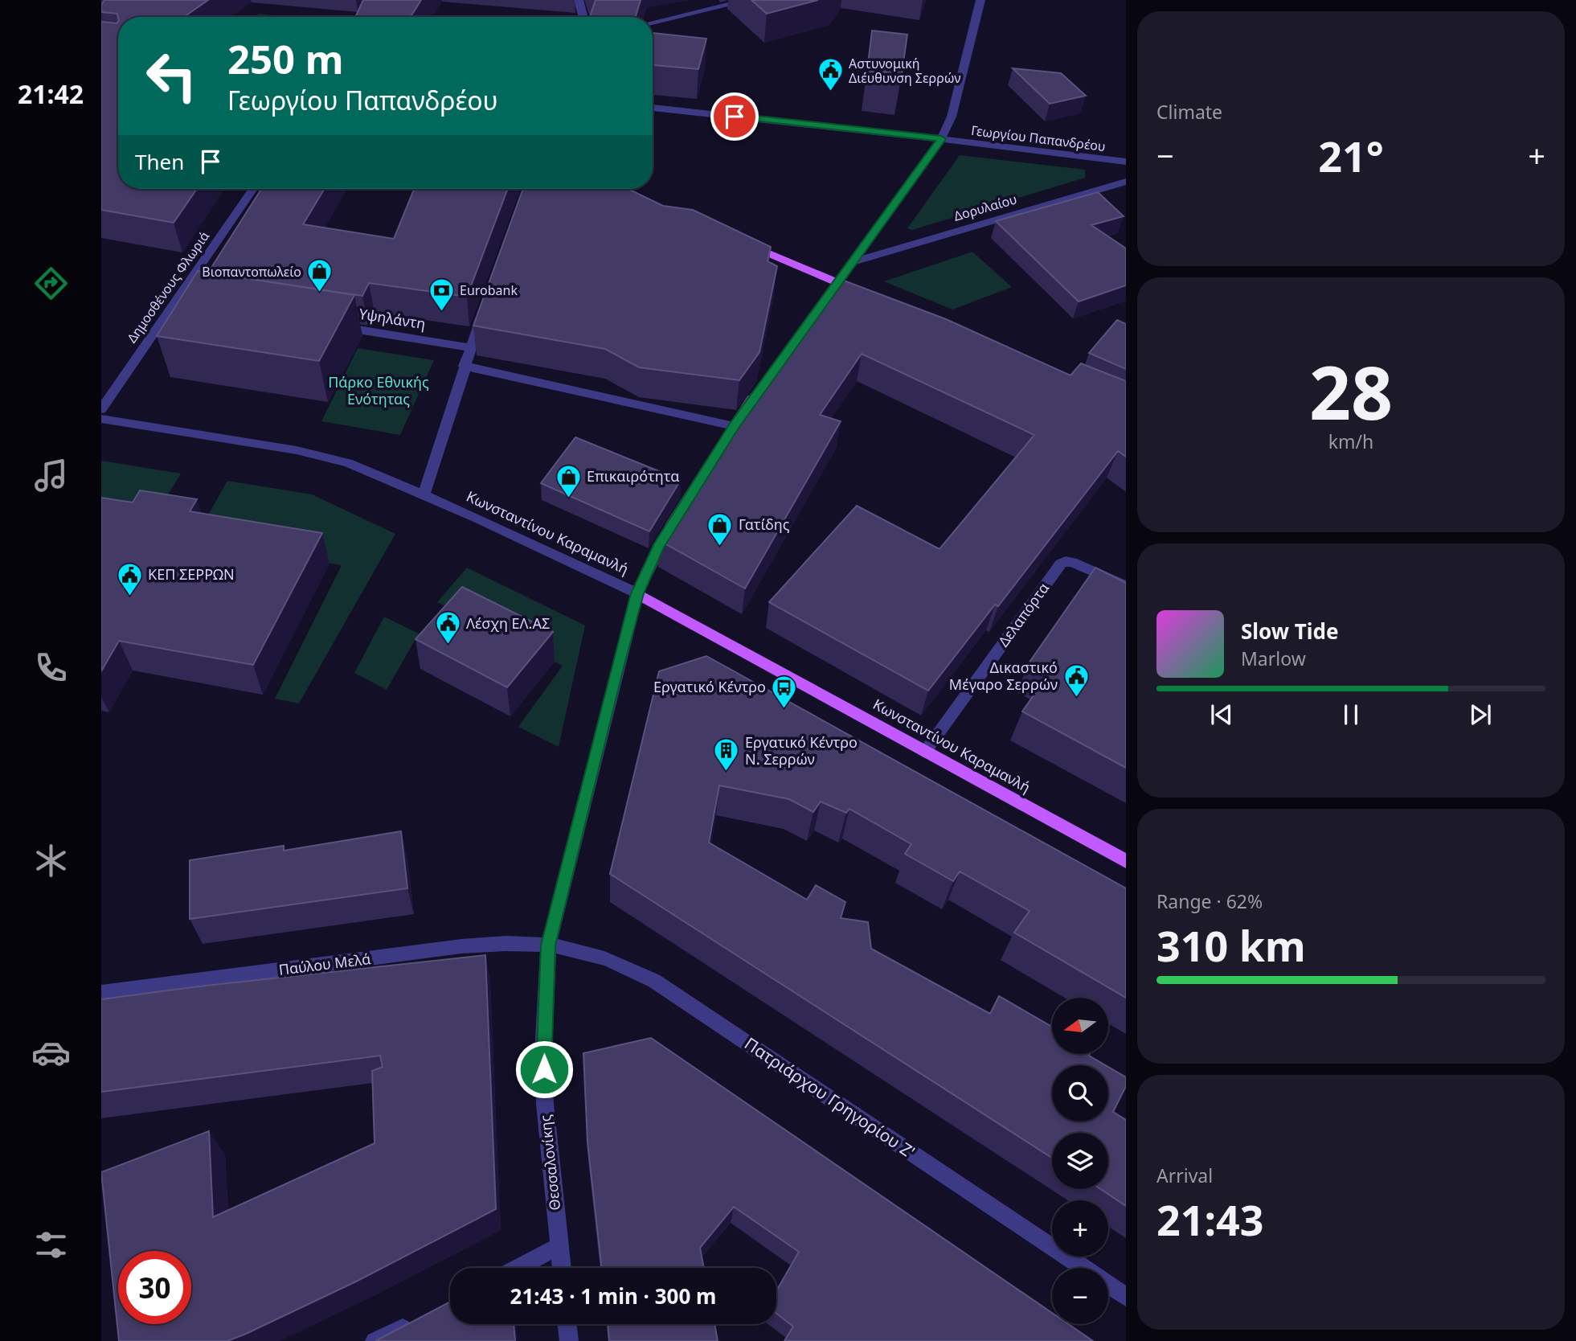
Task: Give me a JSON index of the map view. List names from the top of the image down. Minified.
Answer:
{"streets":{"main road":["Κωνσταντίνου Καραμανλή"],"street":["Γεωργίου Παπανδρέου","Δορυλαίου","Δημοσθένους Φλωριά","Υψηλάντη","Δελαπόρτα","Παύλου Μελά","Πατριάρχου Γρηγορίου Ζ'","Θεσσαλονίκης"]},"crossings":[["Κωνσταντίνου Καραμανλή","Δελαπόρτα"],["Κωνσταντίνου Καραμανλή","Θεσσαλονίκης"],["Παύλου Μελά","Πατριάρχου Γρηγορίου Ζ'"],["Παύλου Μελά","Θεσσαλονίκης"],["Πατριάρχου Γρηγορίου Ζ'","Θεσσαλονίκης"]],"parks":["Πάρκο Εθνικής Ενότητας"],"places":{"public building":["Αστυνομική Διέυθυνση Σερρών","ΚΕΠ ΣΕΡΡΩΝ","Λέσχη ΕΛ.ΑΣ","Δικαστικό Μέγαρο Σερρών"],"shop":["Βιοπαντοπωλείο","Επικαιρότητα","Γατίδης"],"bank":["Eurobank"],"bus stop":["Εργατικό Κέντρο"],"building":["Εργατικό Κέντρο Ν. Σερρών"]},"north":"left","page":{"tabs":"21:42","tile":["Climate",["28","km/h"],["Range · 62%","310 km"],["Arrival","21:43"]],"turn":["250 m","Γεωργίου Παπανδρέου"],"heat":["−","21°","+"],"then":"Then","song":["Slow Tide","Marlow"],"map_buttons":["+","−"],"limit":"30","trip":"21:43 · 1 min · 300 m"}}
